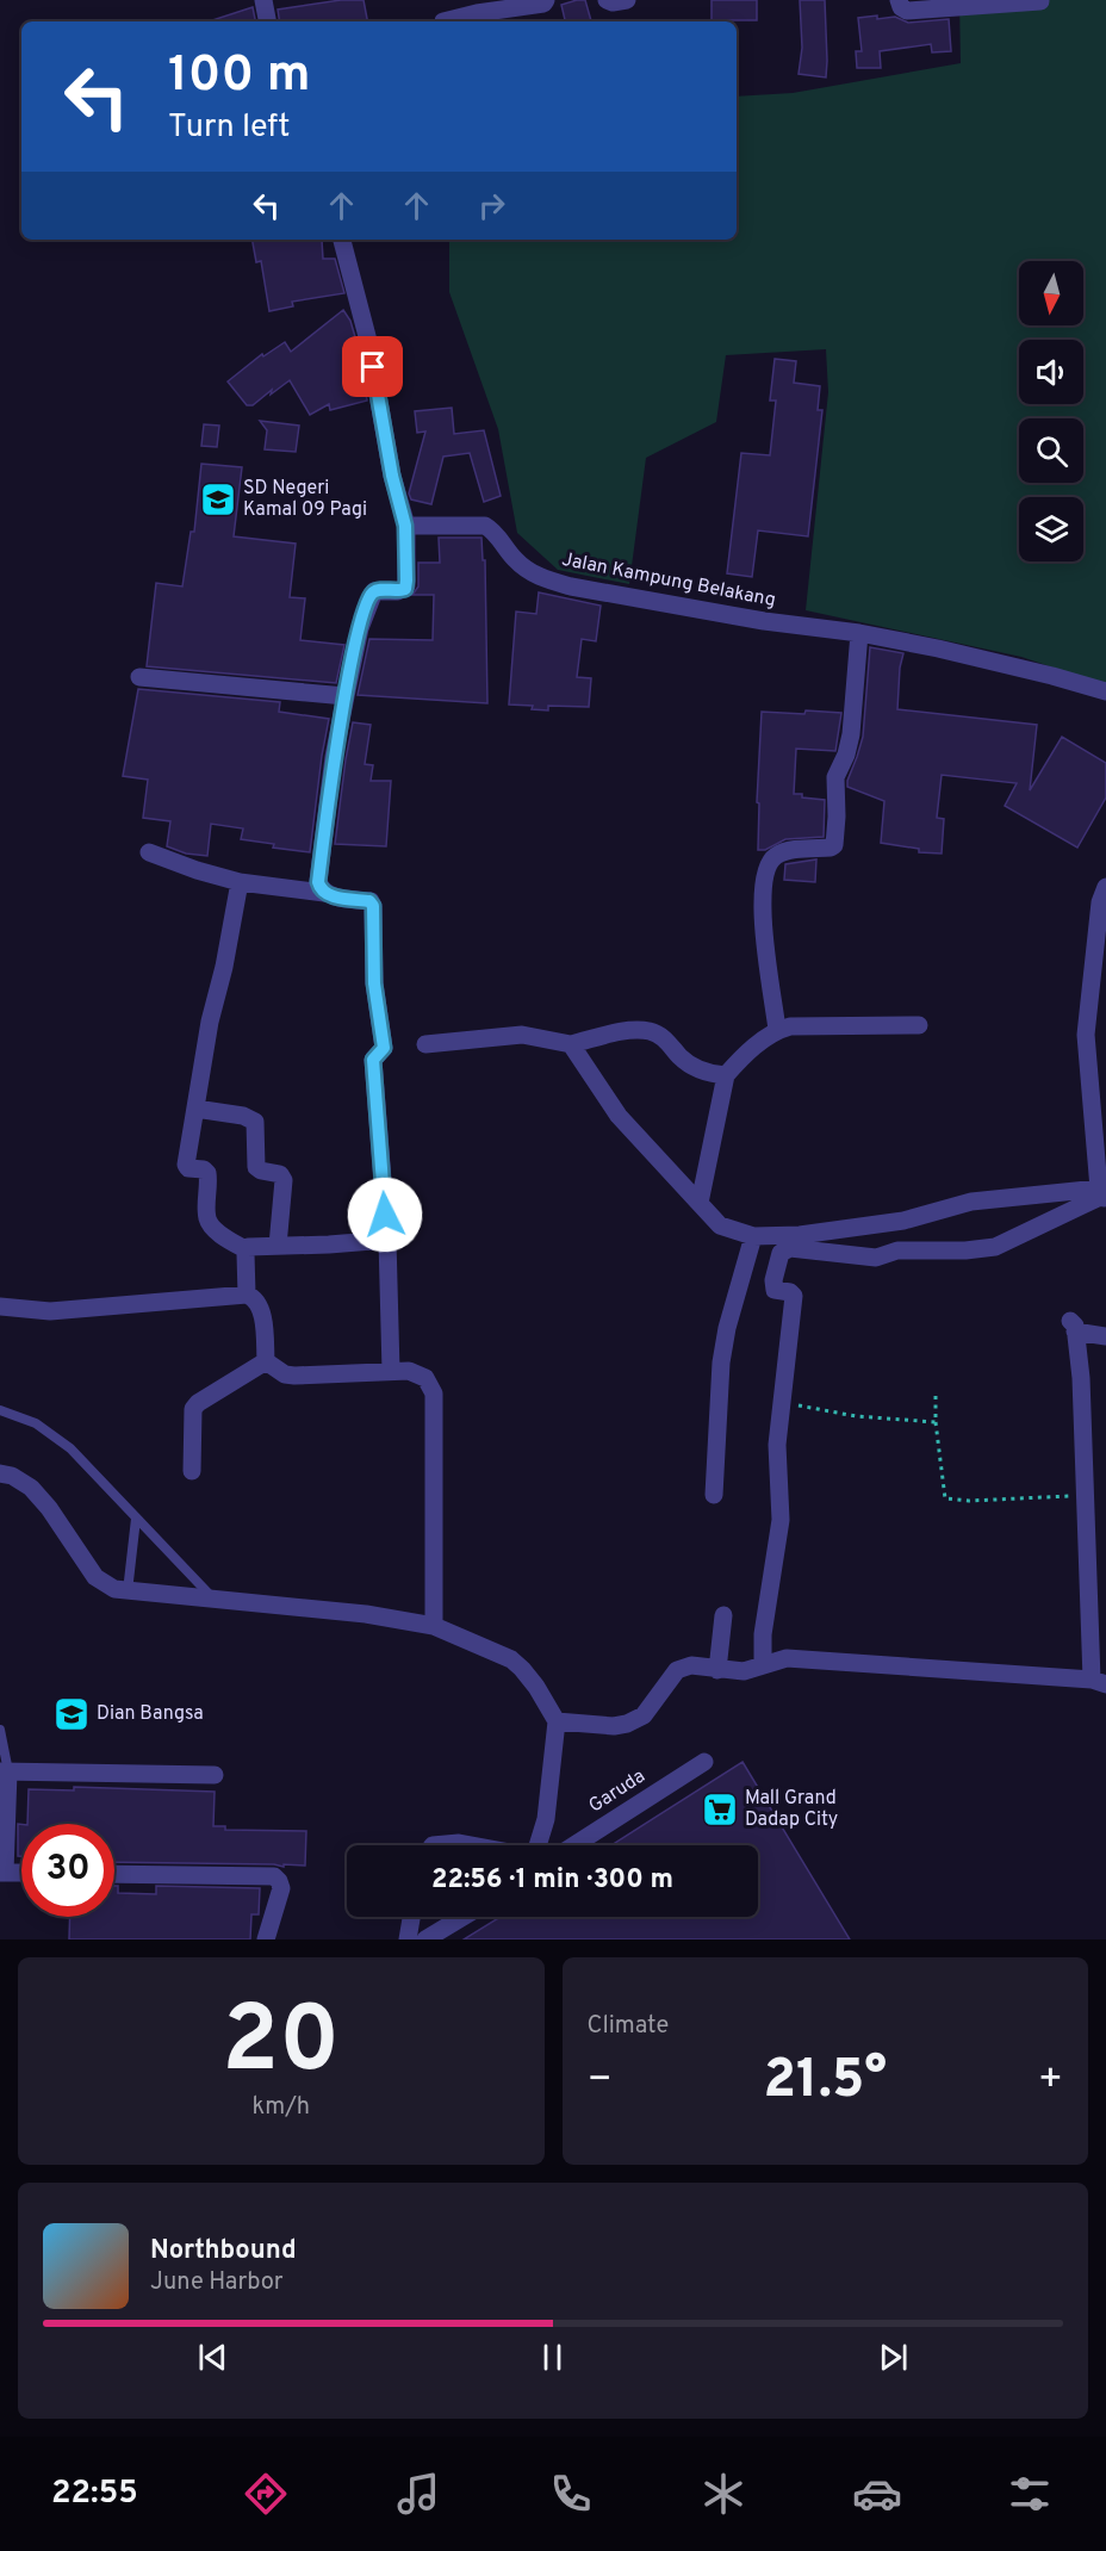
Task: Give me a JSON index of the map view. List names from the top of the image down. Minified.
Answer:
{"streets":{"street":["Jalan Kampung Belakang","Garuda"]},"places":{"school or university":["SD Negeri Kamal 09 Pagi","Dian Bangsa"],"supermarket":["Mall Grand Dadap City"]},"north":"bottom","page":{"turn":["100 m","Turn left"],"limit":"30","trip":"22:56 · 1 min · 300 m","tile":[["20","km/h"],"Climate"],"heat":["−","21.5°","+"],"song":["Northbound","June Harbor"],"tabs":"22:55"}}
